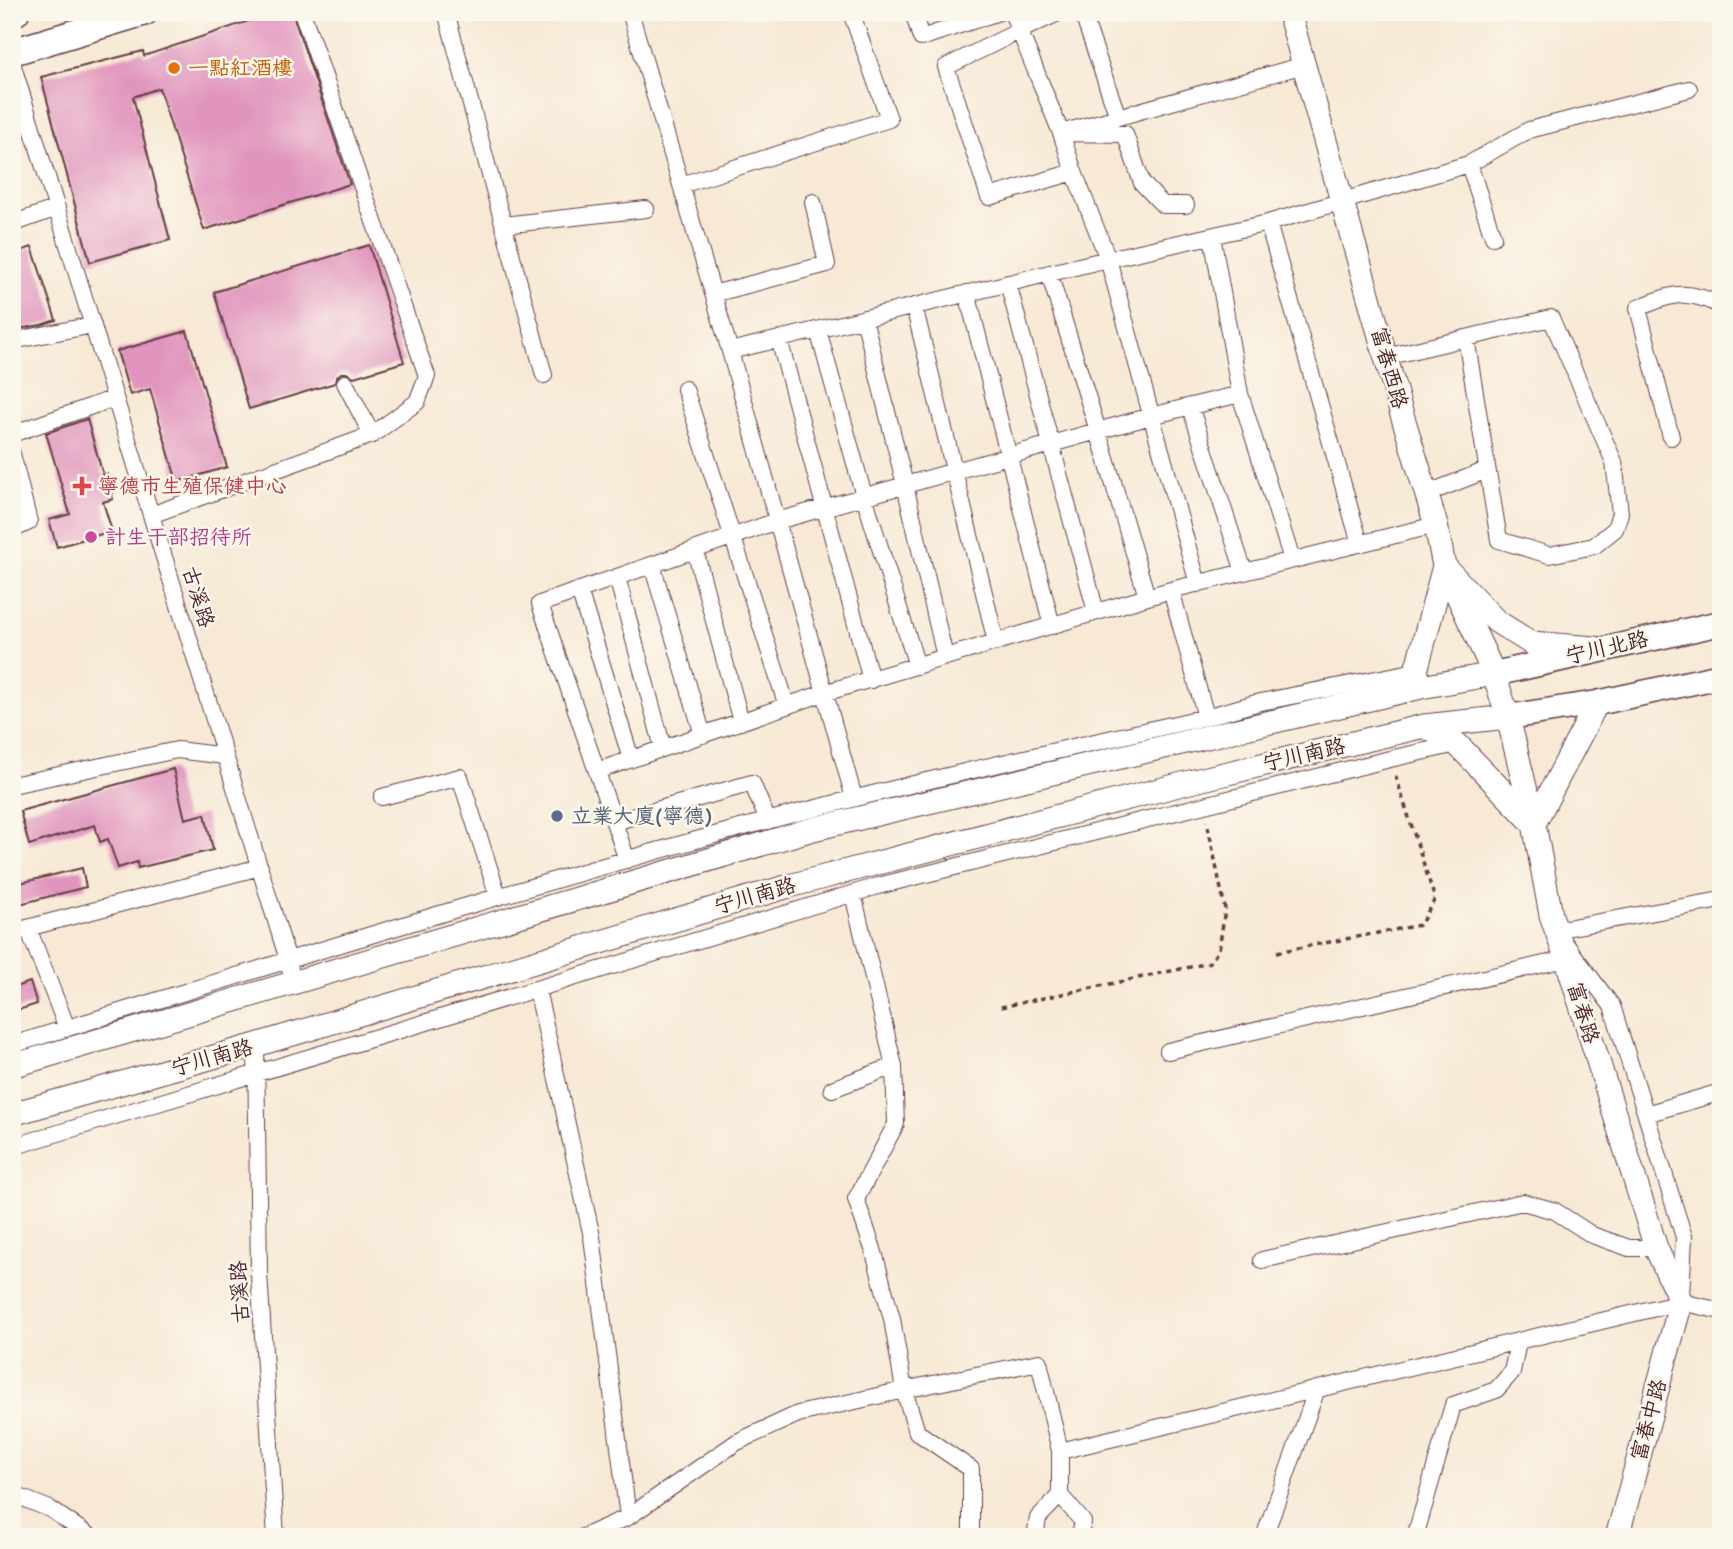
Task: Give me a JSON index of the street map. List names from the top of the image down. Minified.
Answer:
{"streets":{"main road":["富春西路","宁川北路","宁川南路","富春路","富春中路"],"street":["古溪路"]},"crossings":[["富春西路","宁川北路"],["富春西路","宁川南路"],["富春西路","富春路"],["古溪路","宁川南路"],["宁川北路","宁川南路"],["宁川南路","富春路"],["富春路","富春中路"]],"places":{"other":["一點紅酒樓","計生干部招待所","立業大廈(寧德)"],"health":["寧德市生殖保健中心"]}}
